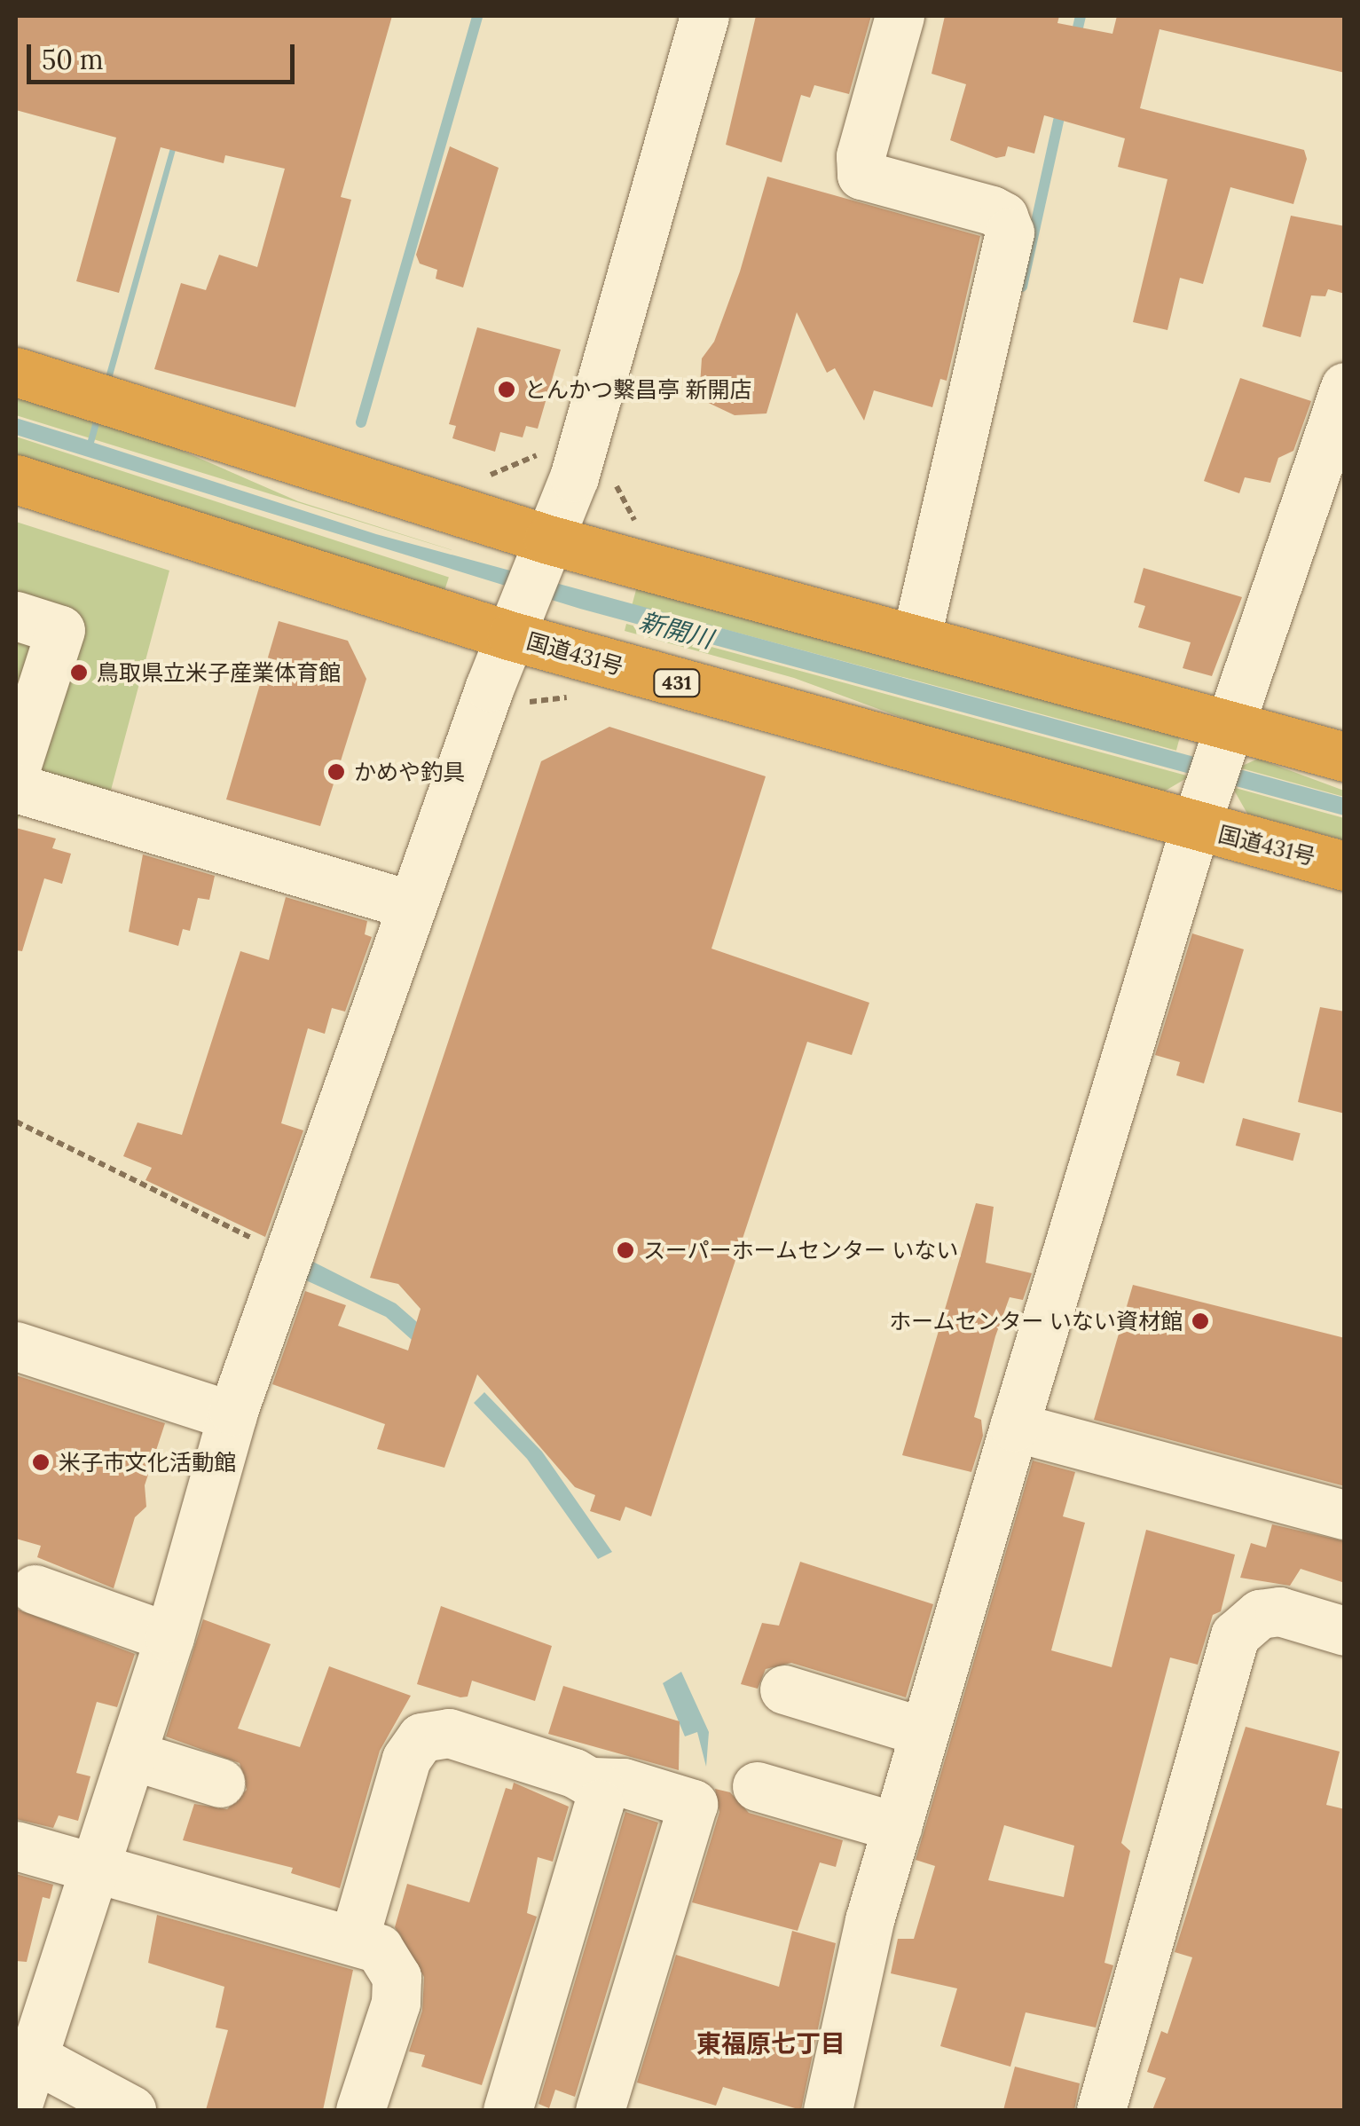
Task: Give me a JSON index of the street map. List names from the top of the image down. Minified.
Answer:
{"streets":{"highway":["国道431号","431"]},"districts":["東福原七丁目"],"water":["新開川"],"places":["とんかつ繫昌亭 新開店","鳥取県立米子産業体育館","かめや釣具","スーパーホームセンター いない","ホームセンター いない資材館","米子市文化活動館"],"scale_bar":"50 m"}
